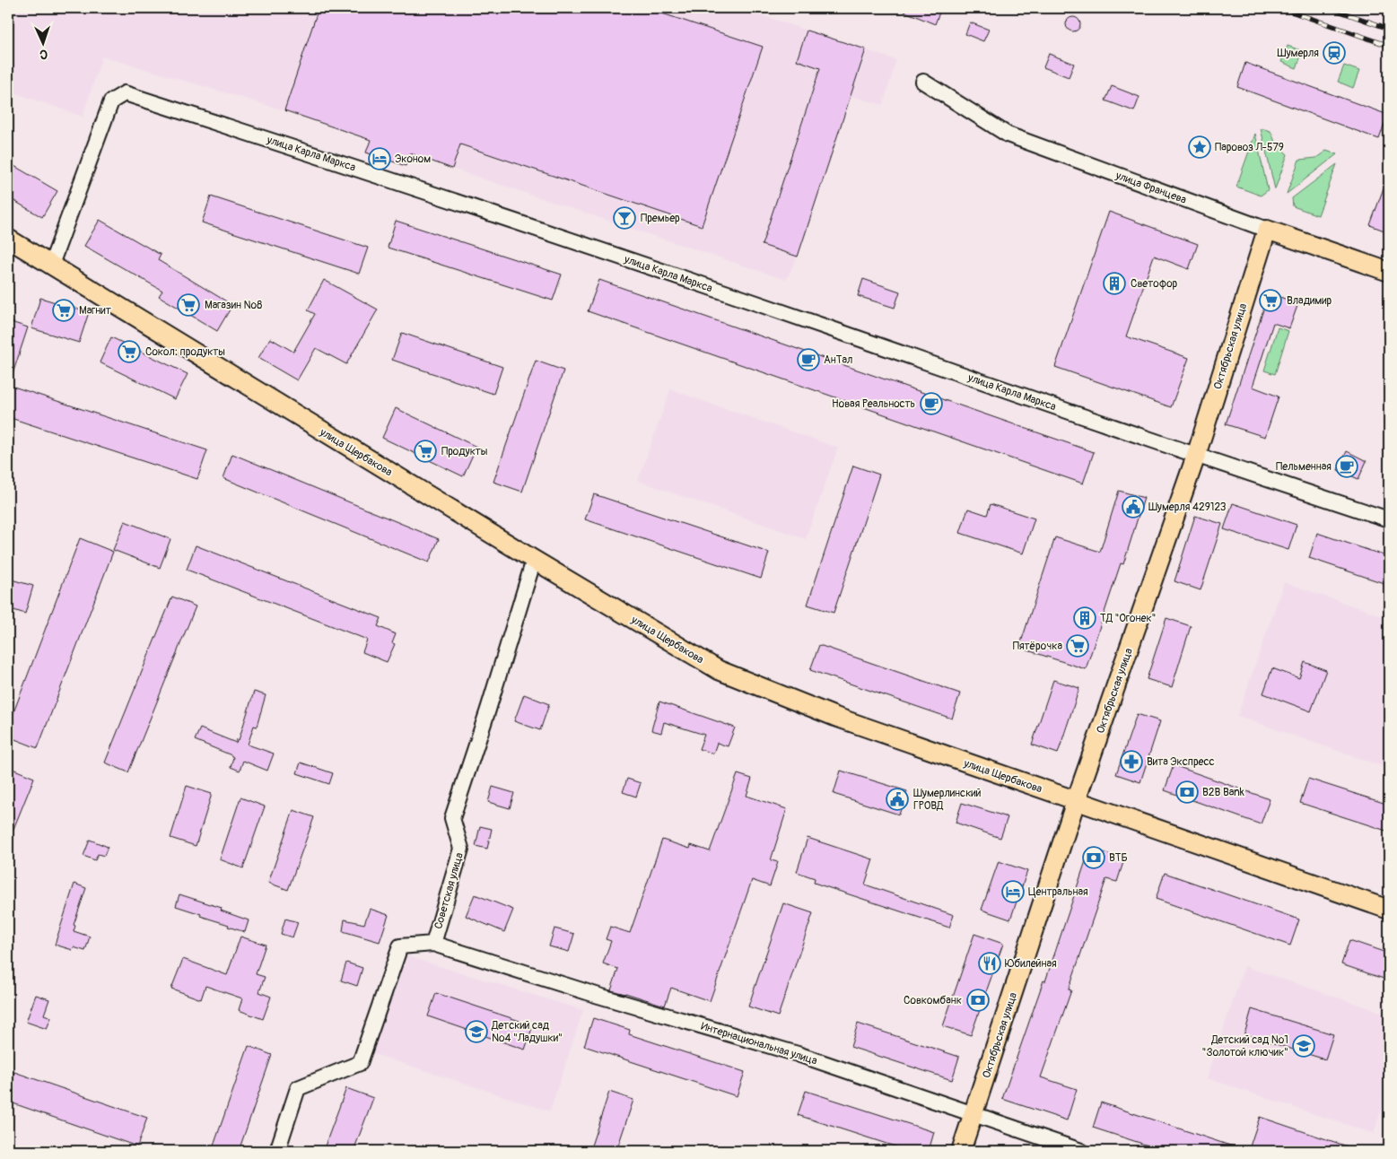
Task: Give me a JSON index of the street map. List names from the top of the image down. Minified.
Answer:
{"streets":{"main road":["улица Францева","Октябрьская улица","улица Щербакова"],"street":["улица Карла Маркса","Советская улица","Интернациональная улица"]},"crossings":[["улица Карла Маркса","Октябрьская улица"],["улица Карла Маркса","улица Щербакова"],["улица Францева","Октябрьская улица"],["Октябрьская улица","улица Щербакова"],["Октябрьская улица","Интернациональная улица"],["улица Щербакова","Советская улица"],["Советская улица","Интернациональная улица"]],"places":{"station":["Шумерля"],"place":["Паровоз Л-579"],"hotel":["Эконом","Центральная"],"bar":["Премьер"],"building":["Светофор","ТД \"Огонек\""],"supermarket":["Владимир","Магазин №8","Магнит","Сокол: продукты","Продукты","Пятёрочка"],"cafe":["АнТал","Новая Реальность","Пельменная"],"public building":["Шумерля 429123","Шумерлинский ГРОВД"],"pharmacy":["Вита Экспресс"],"bank":["B2B Bank","ВТБ","Совкомбанк"],"restaurant":["Юбилейная"],"school or university":["Детский сад №4 \"Ладушки\"","Детский сад №1 \"Золотой ключик\""]},"north":"bottom"}
